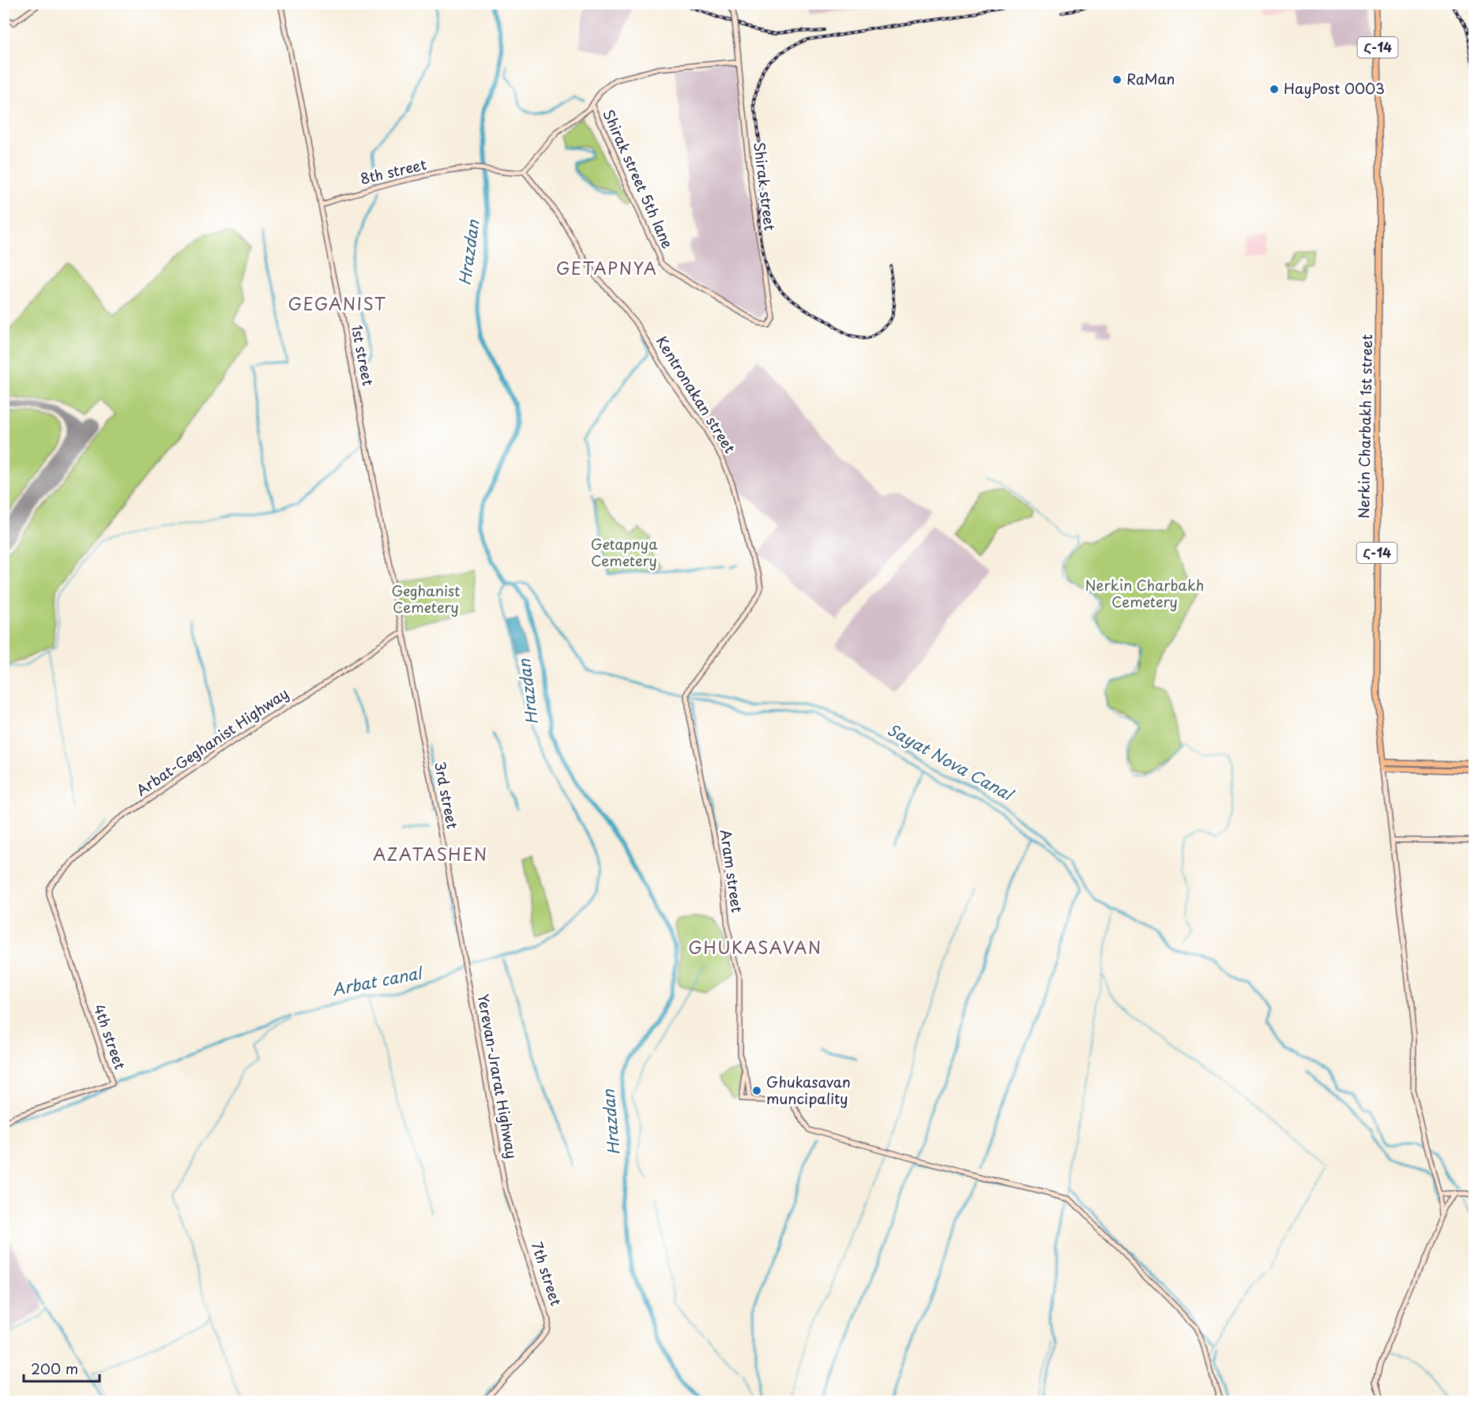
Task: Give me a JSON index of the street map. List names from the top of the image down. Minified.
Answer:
{"streets":{"main road":["Հ-14","8th street","Shirak street 5th lane","Shirak street","1st street","Kentronakan street","Nerkin Charbakh 1st street","Arbat-Geghanist Highway","3rd street","Aram street","4th street","Yerevan-Jrarat Highway","7th street"]},"crossings":[["Հ-14","Nerkin Charbakh 1st street"],["8th street","1st street"],["8th street","Kentronakan street"],["Shirak street 5th lane","Shirak street"],["1st street","Arbat-Geghanist Highway"],["1st street","3rd street"],["Kentronakan street","Aram street"],["Arbat-Geghanist Highway","3rd street"],["Arbat-Geghanist Highway","4th street"],["3rd street","Yerevan-Jrarat Highway"],["Yerevan-Jrarat Highway","7th street"]],"districts":["GETAPNYA","GEGANIST","AZATASHEN","GHUKASAVAN"],"water":["Hrazdan","Sayat Nova Canal","Arbat canal"],"parks":["Getapnya Cemetery","Nerkin Charbakh Cemetery","Geghanist Cemetery"],"places":["RaMan","HayPost 0003","Ghukasavan muncipality"],"scale_bar":"200 m"}
